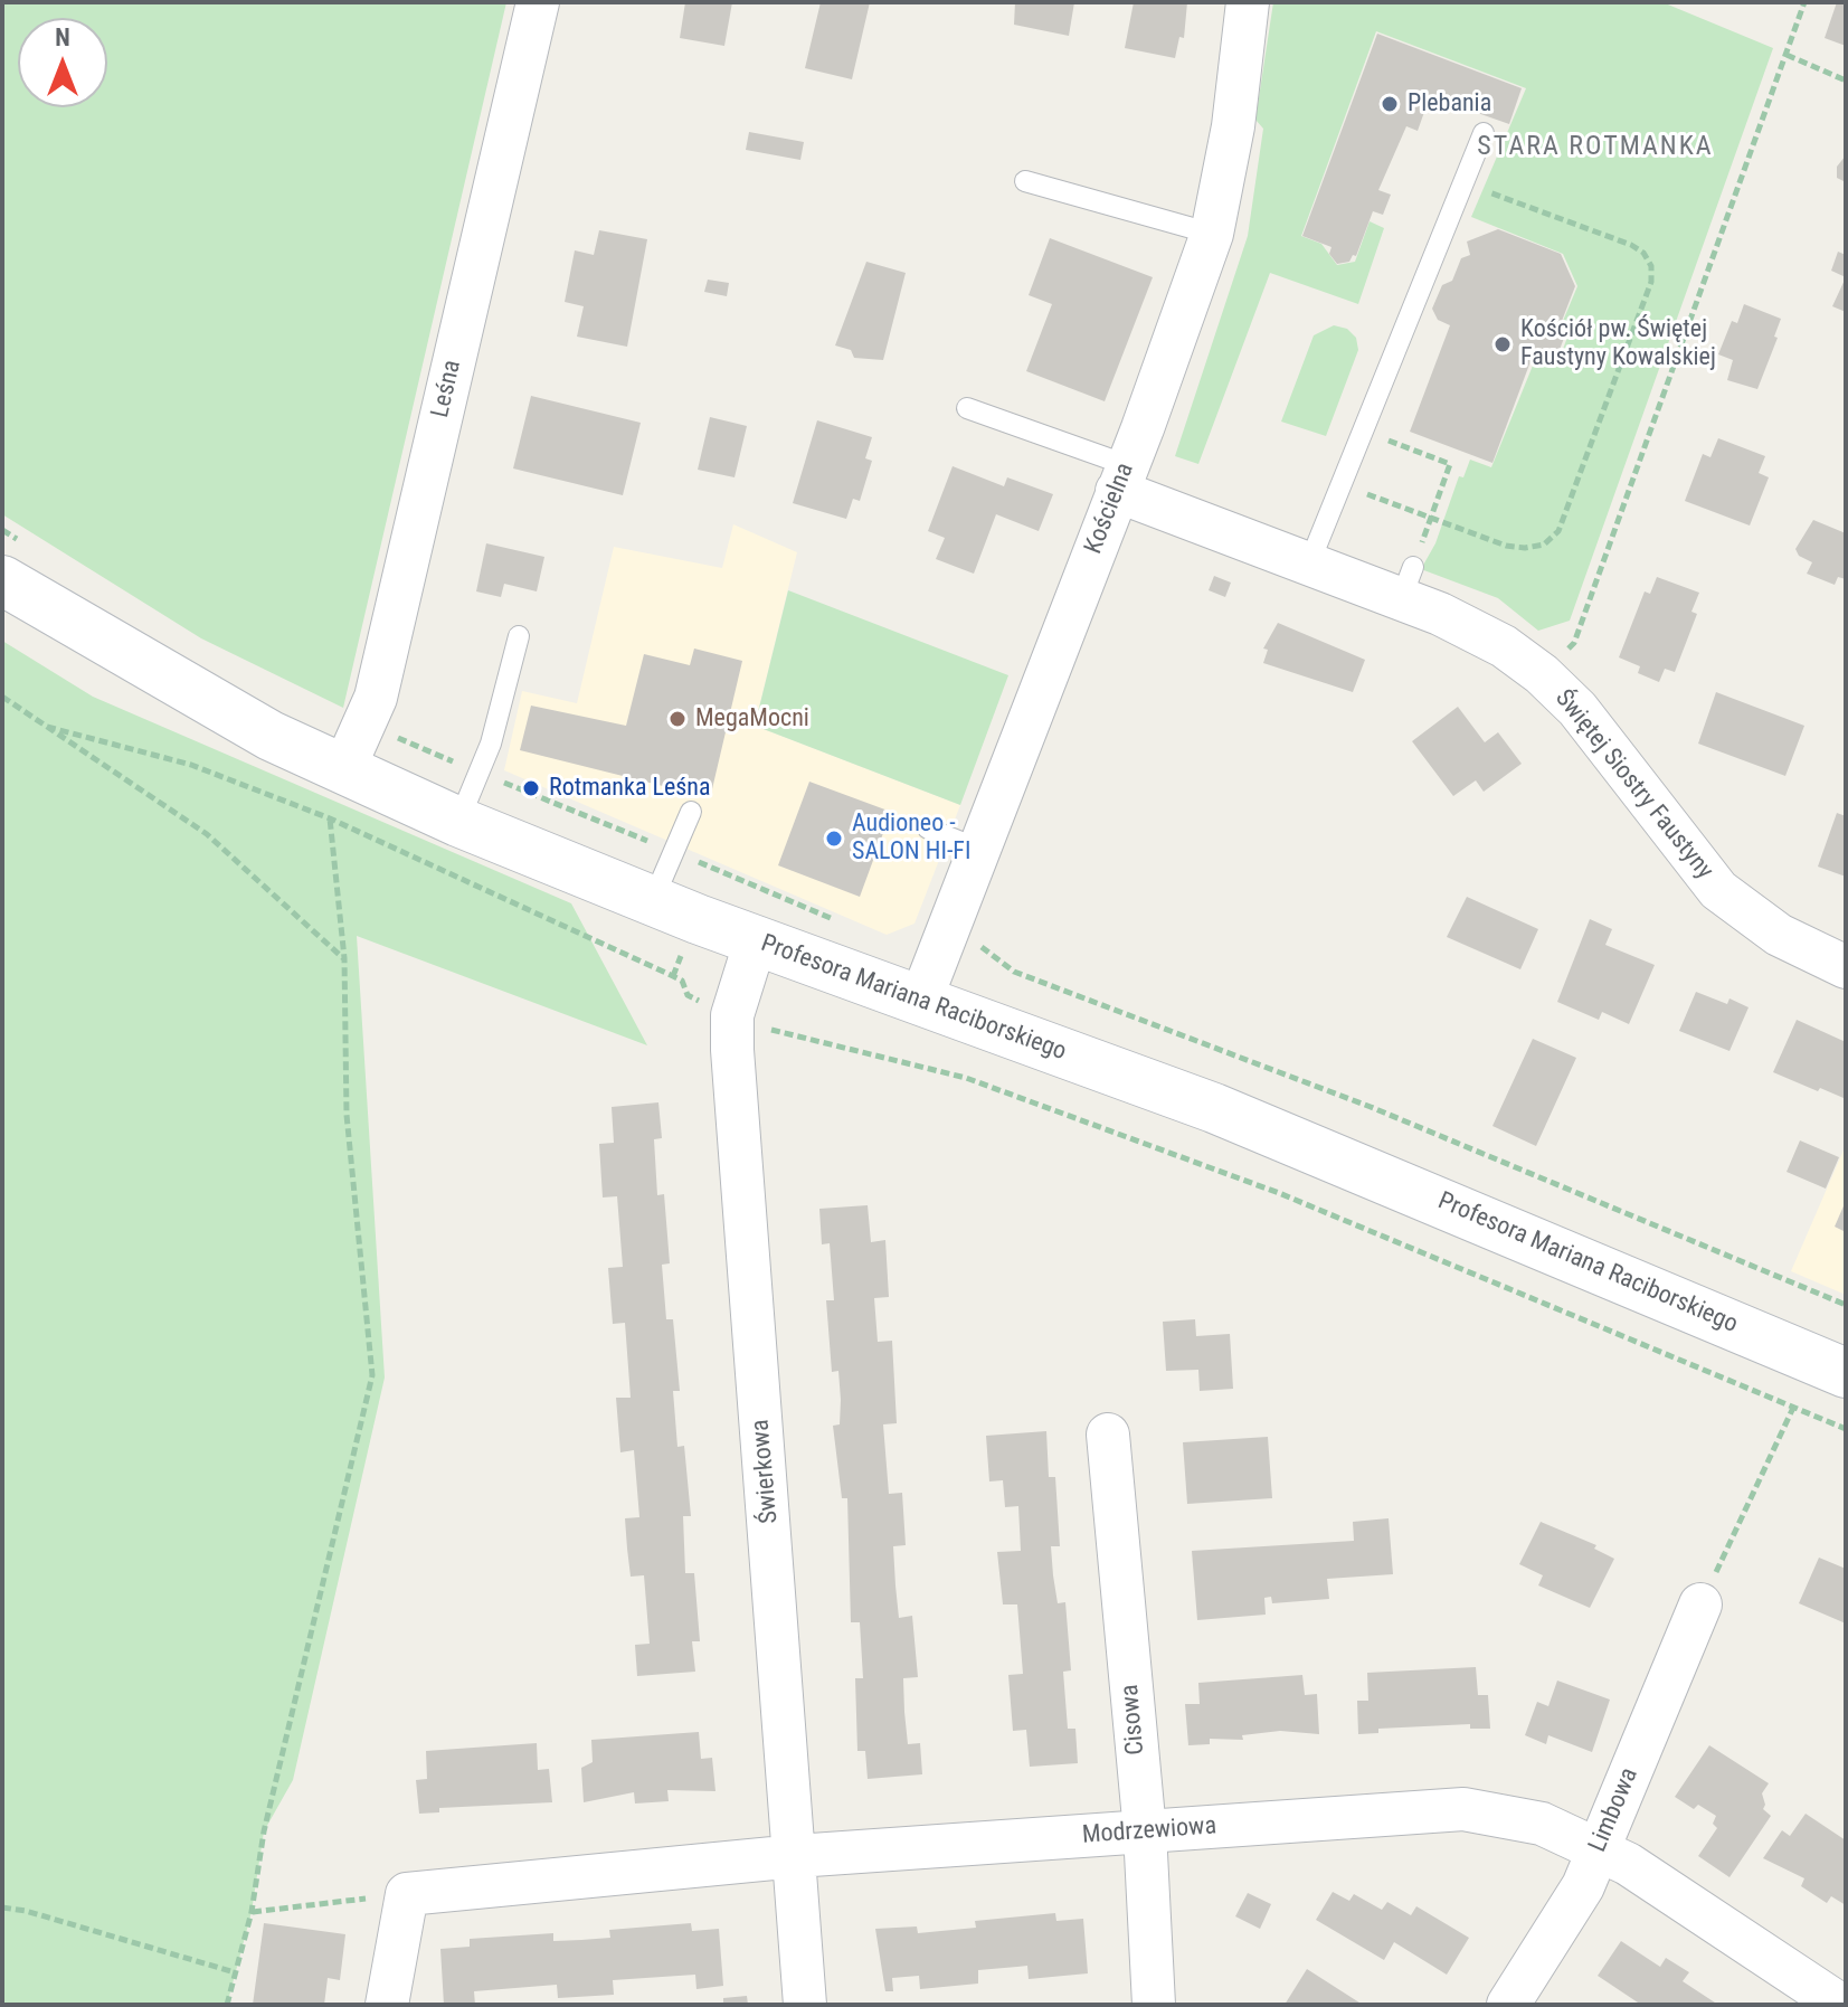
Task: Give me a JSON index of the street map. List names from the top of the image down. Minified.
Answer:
{"streets":{"main road":["Profesora Mariana Raciborskiego"],"street":["Leśna","Kościelna","Świętej Siostry Faustyny","Świerkowa","Cisowa","Limbowa","Modrzewiowa"]},"crossings":[["Leśna","Profesora Mariana Raciborskiego"],["Kościelna","Świętej Siostry Faustyny"],["Kościelna","Profesora Mariana Raciborskiego"],["Profesora Mariana Raciborskiego","Świerkowa"],["Świerkowa","Modrzewiowa"],["Cisowa","Modrzewiowa"],["Limbowa","Modrzewiowa"]],"districts":["STARA ROTMANKA"],"places":["Plebania","Kościół pw. Świętej Faustyny Kowalskiej","MegaMocni","Rotmanka Leśna","Audioneo - SALON HI-FI"],"north":"top"}
